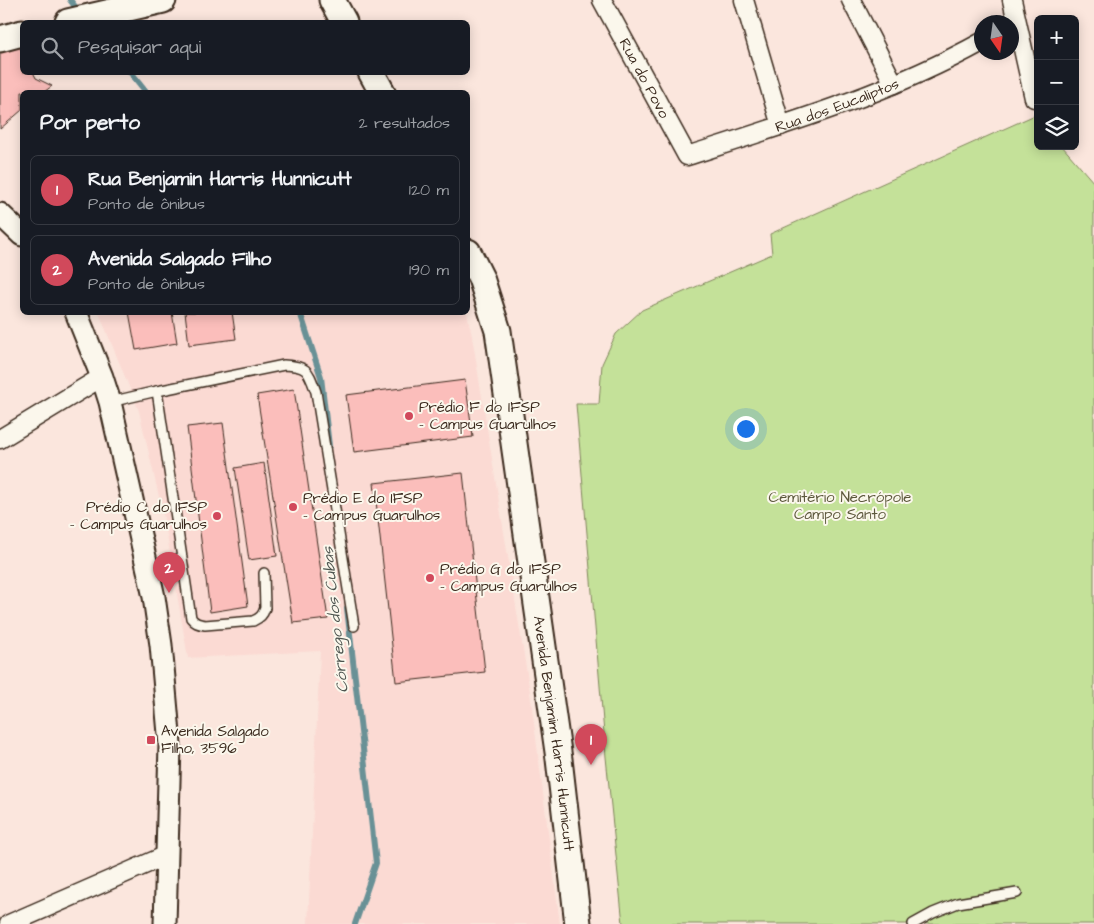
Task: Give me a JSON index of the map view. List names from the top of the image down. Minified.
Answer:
{"streets":{"main road":["Avenida Benjamim Harris Hunnicutt"],"street":["Rua do Povo","Rua dos Eucaliptos"]},"crossings":[["Rua do Povo","Rua dos Eucaliptos"]],"water":["Córrego dos Cubas"],"parks":["Cemitério Necrópole Campo Santo"],"places":{"other":["Prédio F do IFSP - Campus Guarulhos","Prédio E do IFSP - Campus Guarulhos","Prédio C do IFSP - Campus Guarulhos","Prédio G do IFSP - Campus Guarulhos"],"transit":["Avenida Salgado Filho, 3596"]},"north":"bottom","page":{"map_buttons":["+","−"],"search":"Pesquisar aqui","heading":["Por perto","2 resultados"],"list":[{"mark":"1","name":"Rua Benjamin Harris Hunnicutt","note":"Ponto de ônibus","value":"120 m"},{"mark":"2","name":"Avenida Salgado Filho","note":"Ponto de ônibus","value":"190 m"}],"pins":["2","1"]}}
